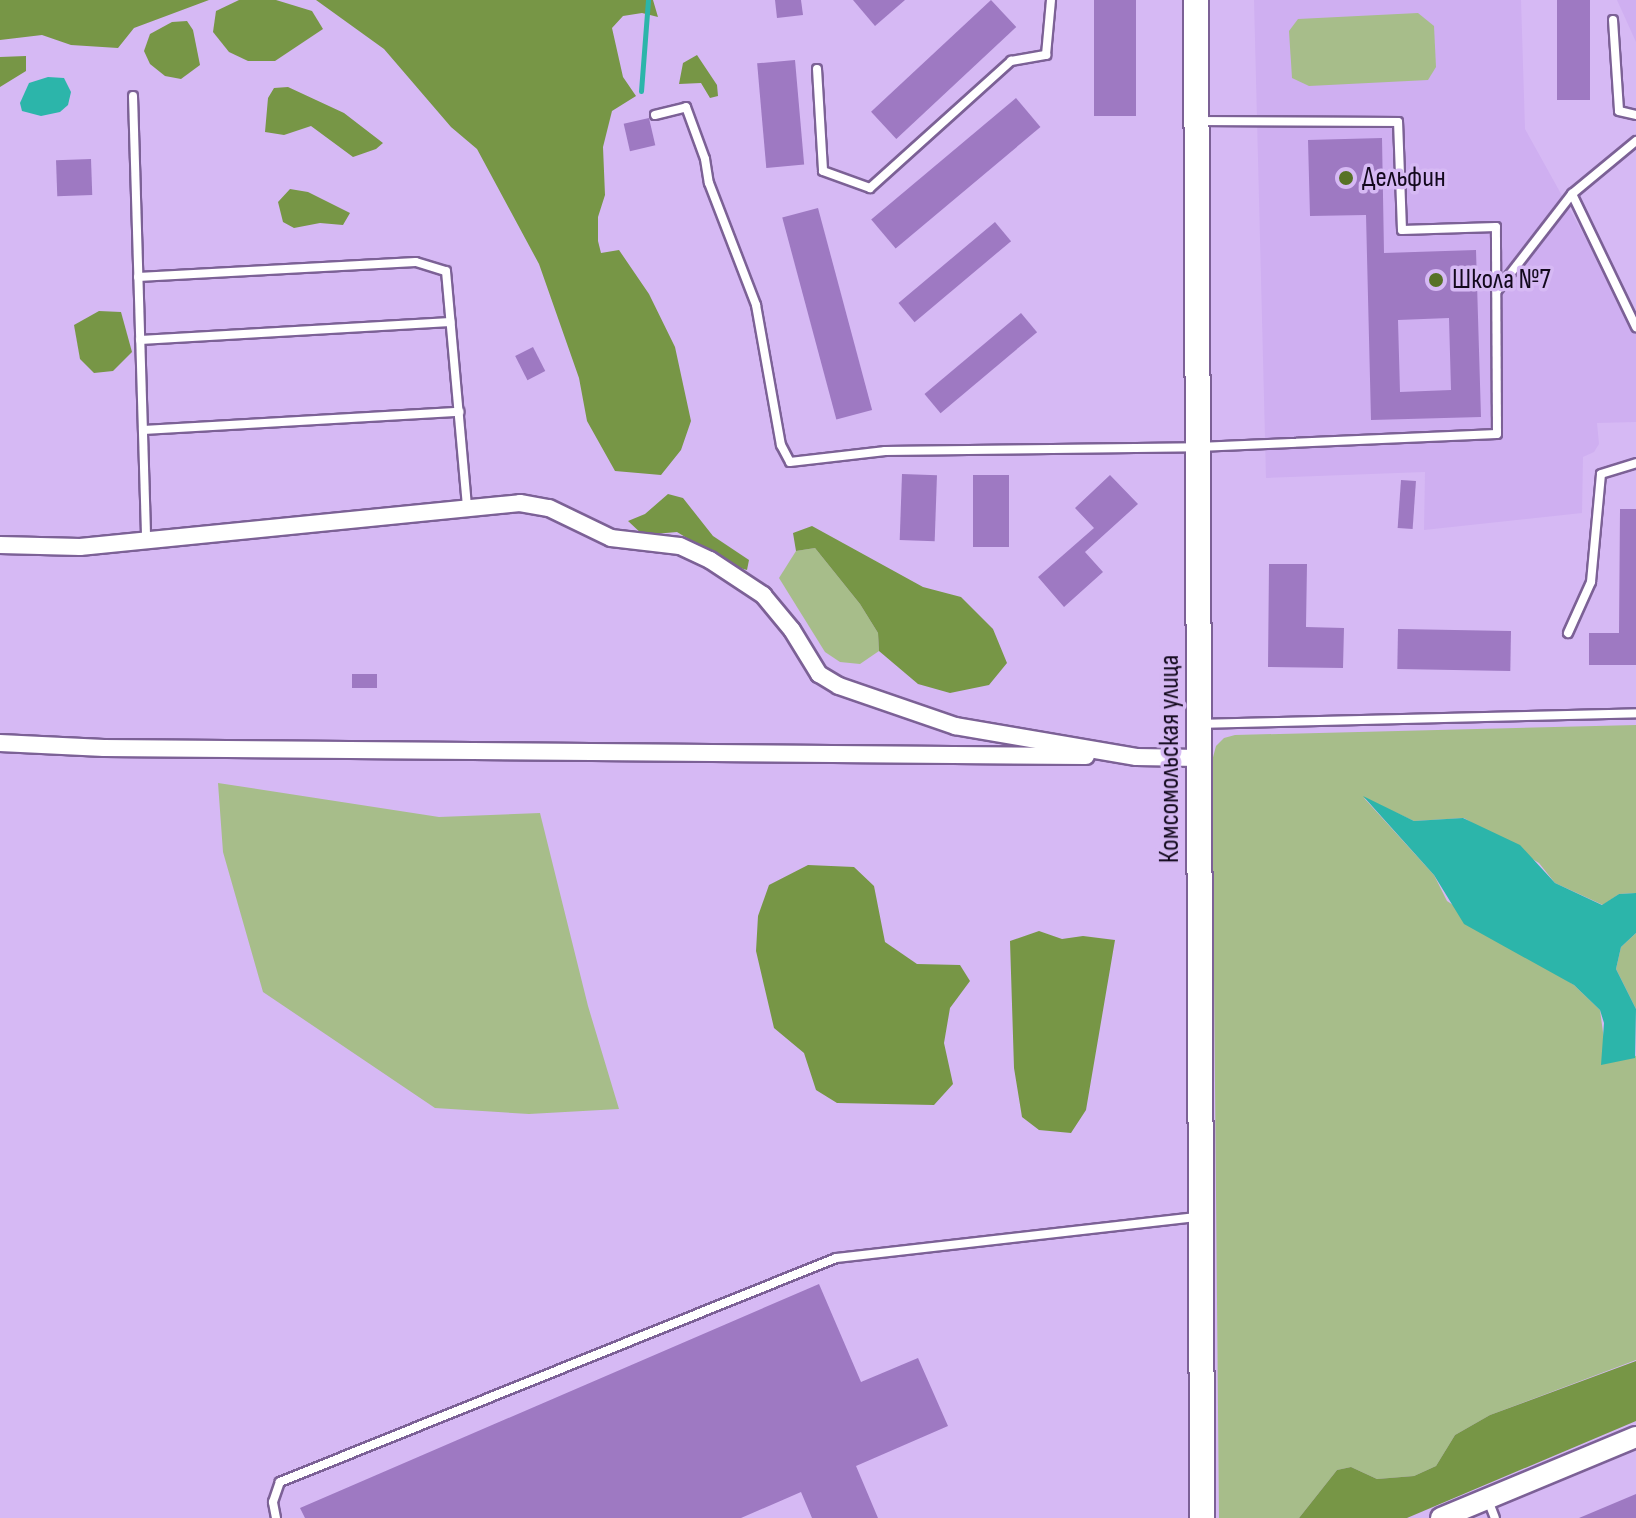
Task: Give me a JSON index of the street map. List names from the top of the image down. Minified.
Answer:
{"streets":{"main road":["Комсомольская улица"]},"places":["Дельфин","Школа №7"]}
